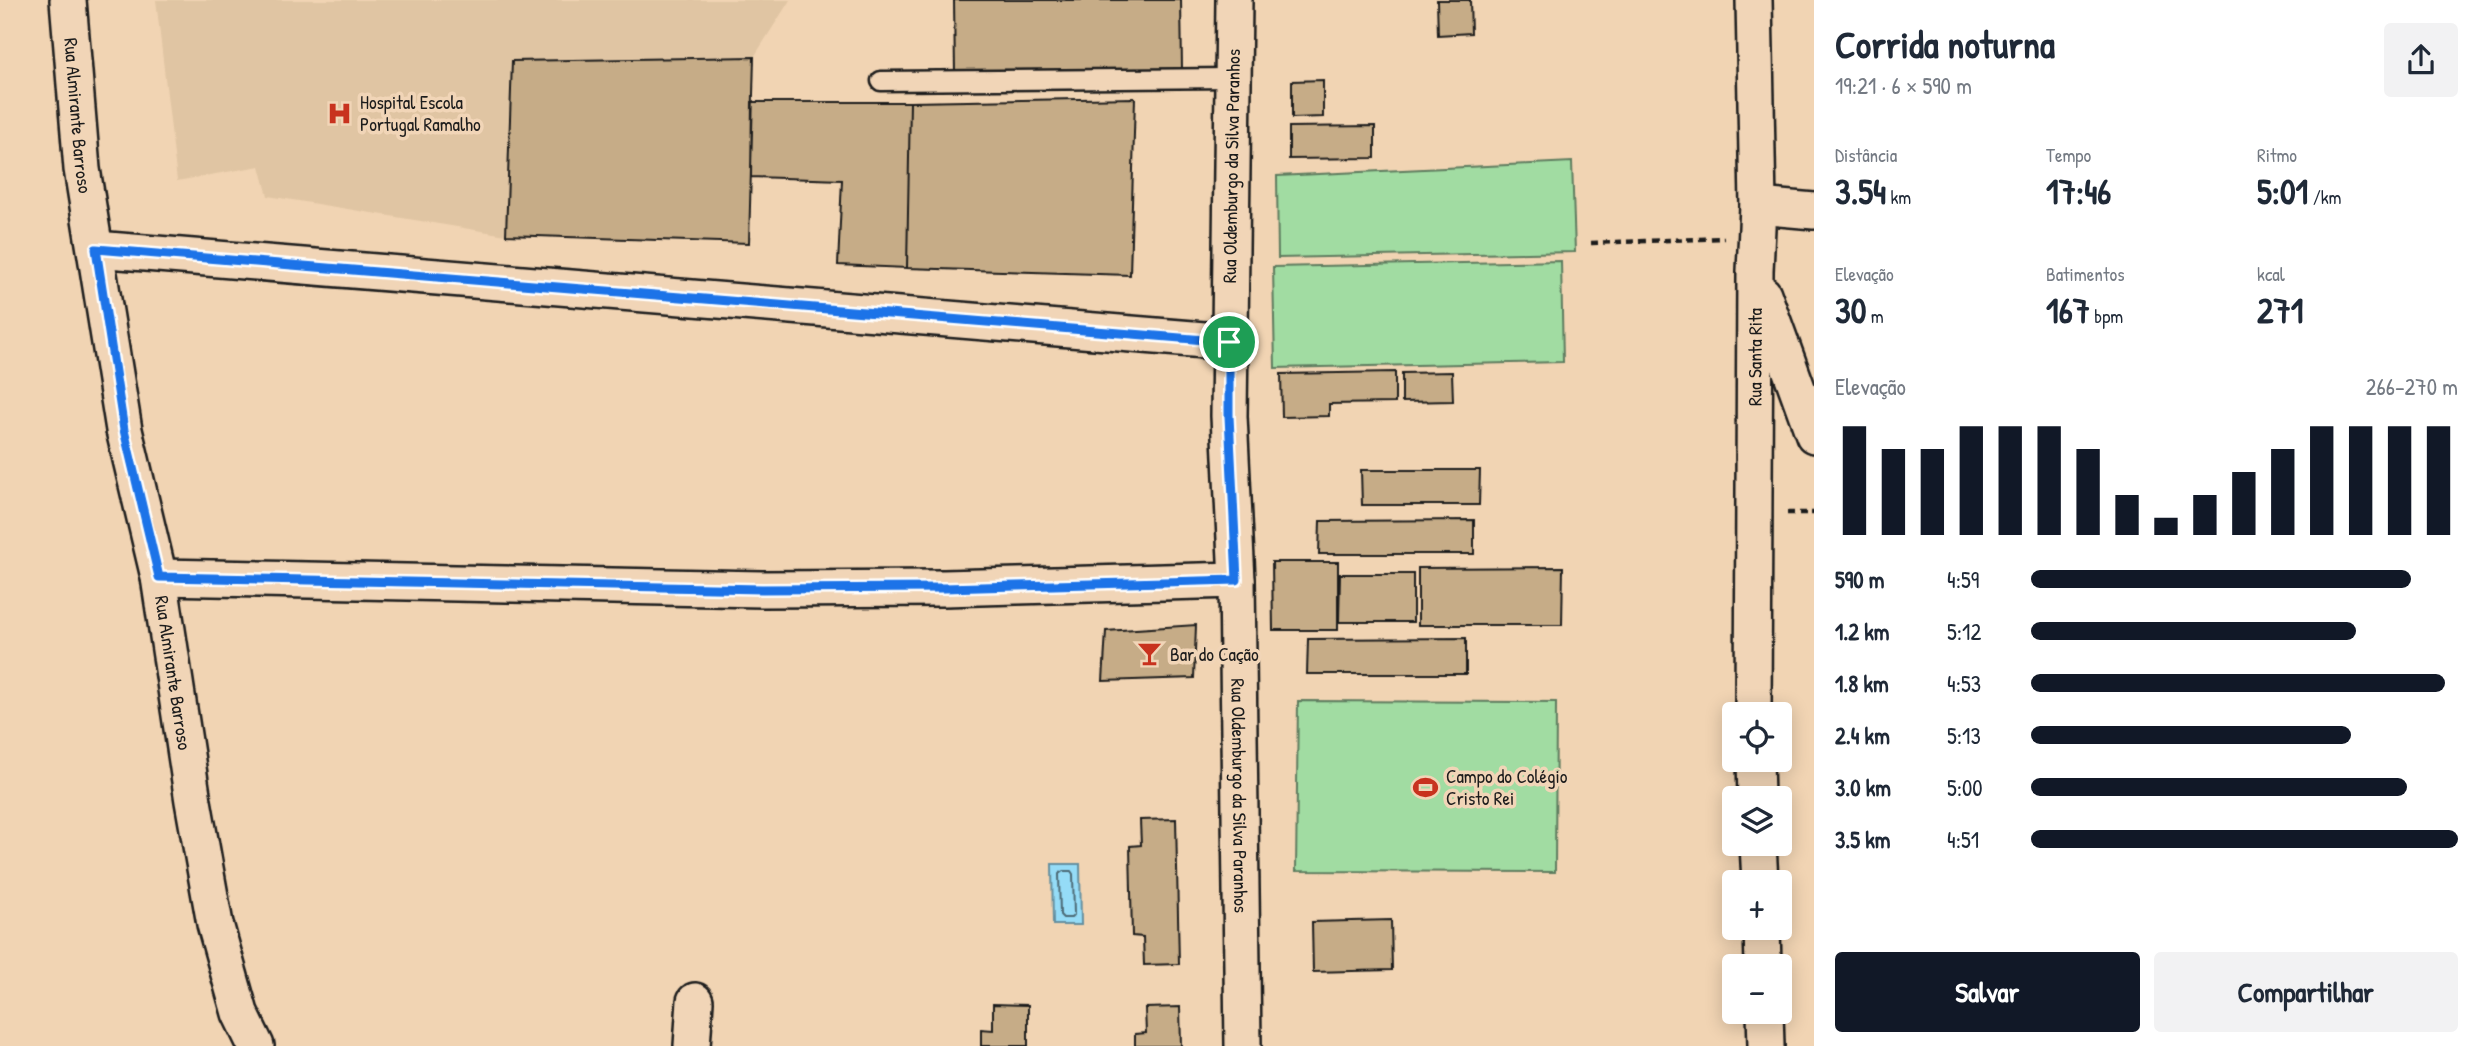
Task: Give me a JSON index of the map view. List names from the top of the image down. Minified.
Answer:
{"streets":{"street":["Rua Almirante Barroso","Rua Oldemburgo da Silva Paranhos","Rua Santa Rita"]},"places":{"hospital":["Hospital Escola Portugal Ramalho"],"bar":["Bar do Cação"],"sports":["Campo do Colégio Cristo Rei"]},"page":{"heading":["Corrida noturna","19:21 · 6 × 590 m"],"stats":[["Distância","3.54 km"],["Tempo","17:46"],["Ritmo","5:01 /km"],["Elevação","30 m"],["Batimentos","167 bpm"],["kcal","271"]],"chart":["Elevação","266–270 m"],"list":[{"name":"590 m","note":"4:59"},{"name":"1.2 km","note":"5:12"},{"name":"1.8 km","note":"4:53"},{"name":"2.4 km","note":"5:13"},{"name":"3.0 km","note":"5:00"},{"name":"3.5 km","note":"4:51"}],"map_buttons":["+","−"],"buttons":["Salvar","Compartilhar"]}}
